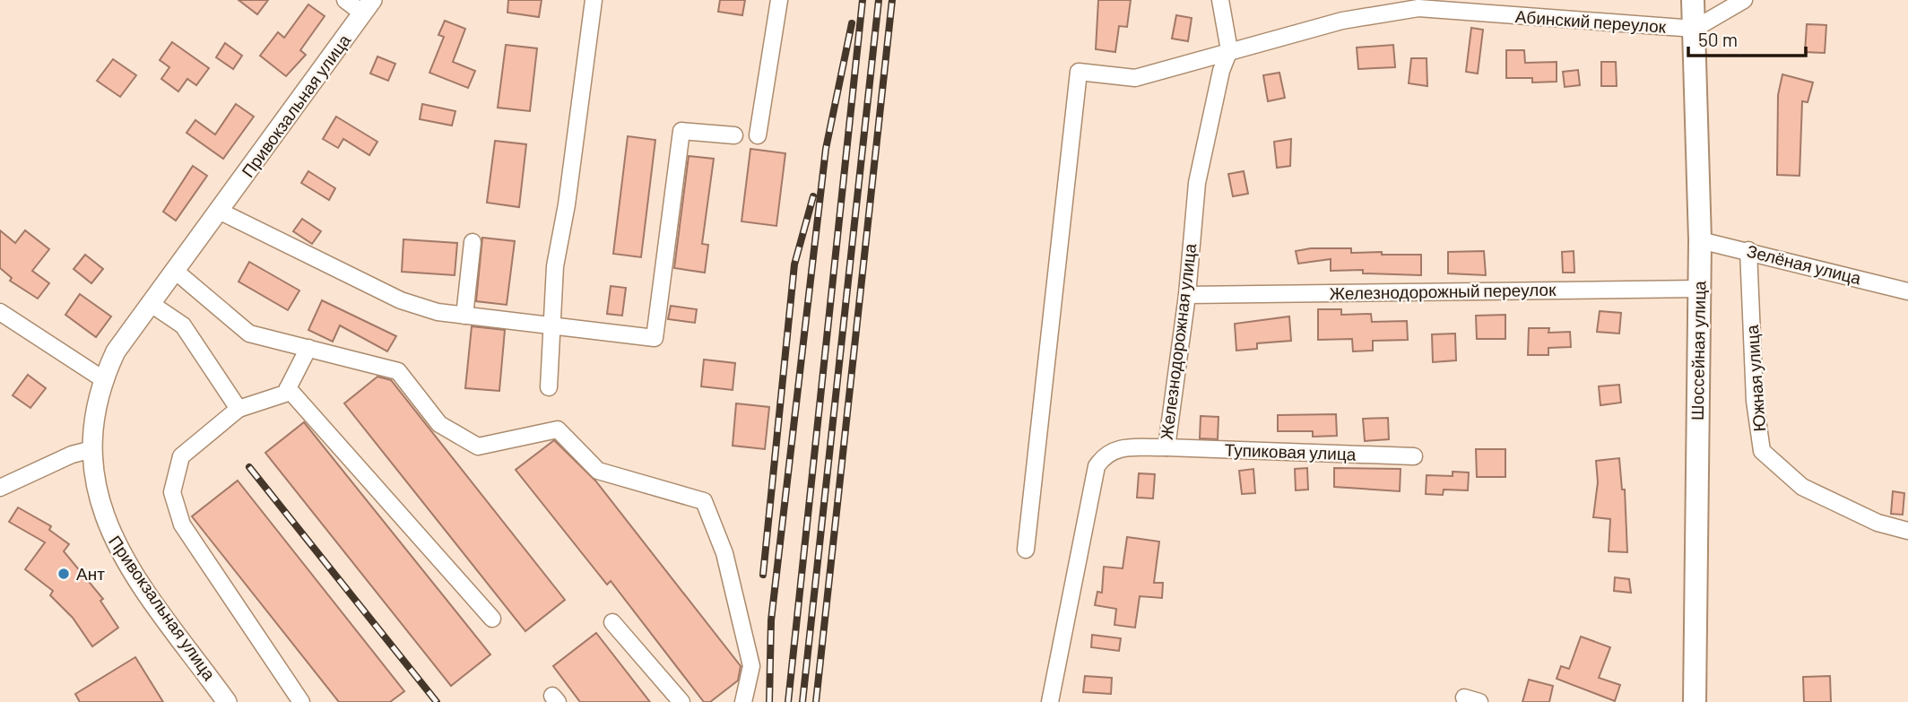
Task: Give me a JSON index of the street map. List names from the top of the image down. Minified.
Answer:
{"streets":{"highway":["Шоссейная улица"],"main road":["Привокзальная улица"],"street":["Абинский переулок","Зелёная улица","Железнодорожный переулок","Железнодорожная улица","Южная улица","Тупиковая улица"]},"crossings":[["Абинский переулок","Железнодорожная улица"],["Абинский переулок","Шоссейная улица"],["Зелёная улица","Шоссейная улица"],["Зелёная улица","Южная улица"],["Железнодорожный переулок","Железнодорожная улица"],["Железнодорожный переулок","Шоссейная улица"],["Железнодорожная улица","Тупиковая улица"]],"places":["Ант"],"scale_bar":"50 m"}
